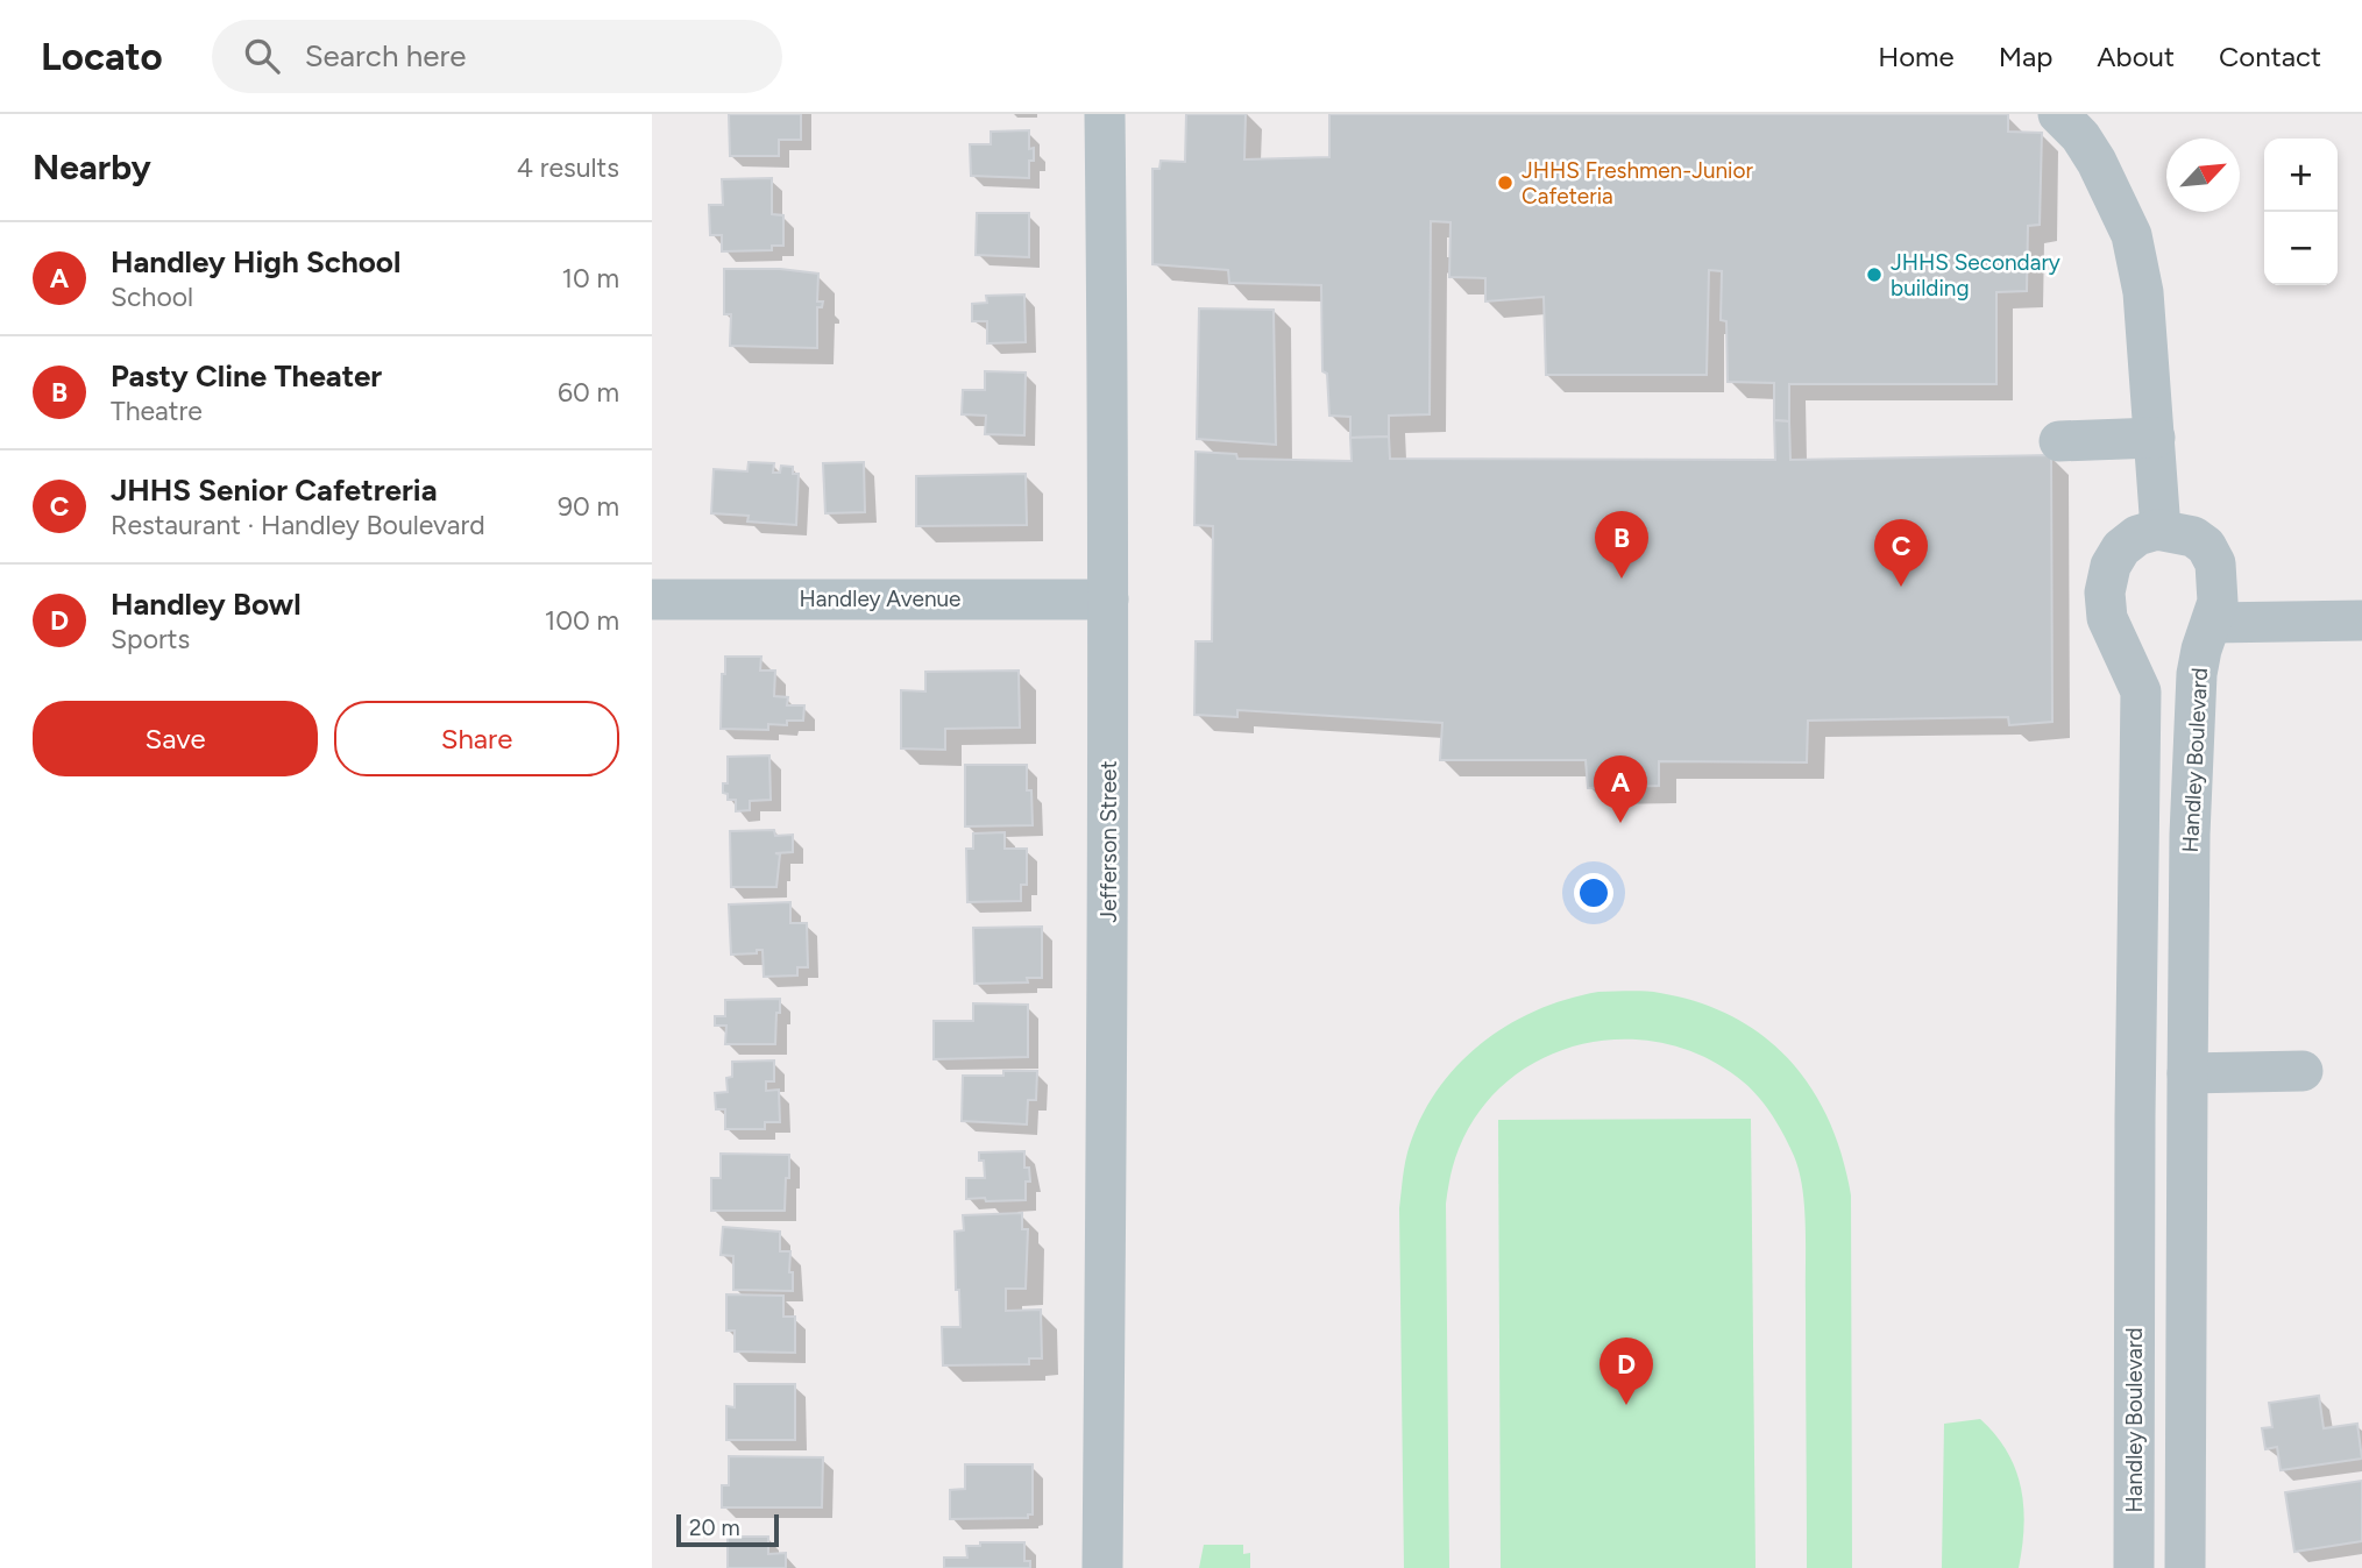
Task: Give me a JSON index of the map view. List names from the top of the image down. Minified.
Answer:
{"streets":{"street":["Handley Avenue","Handley Boulevard","Jefferson Street"]},"crossings":[["Handley Avenue","Jefferson Street"]],"places":["JHHS Freshmen-Junior Cafeteria","JHHS Secondary building"],"scale_bar":"20 m","north":"top right","page":{"header":"Locato","search":"Search here","nav":["Home","Map","About","Contact"],"heading":["Nearby","4 results"],"map_buttons":["+","−"],"list":[{"mark":"A","name":"Handley High School","note":"School","value":"10 m"},{"mark":"B","name":"Pasty Cline Theater","note":"Theatre","value":"60 m"},{"mark":"C","name":"JHHS Senior Cafetreria","note":"Restaurant · Handley Boulevard","value":"90 m"},{"mark":"D","name":"Handley Bowl","note":"Sports","value":"100 m"}],"pins":["B","C","A","D"],"buttons":["Save","Share"],"scale":"20 m"}}
